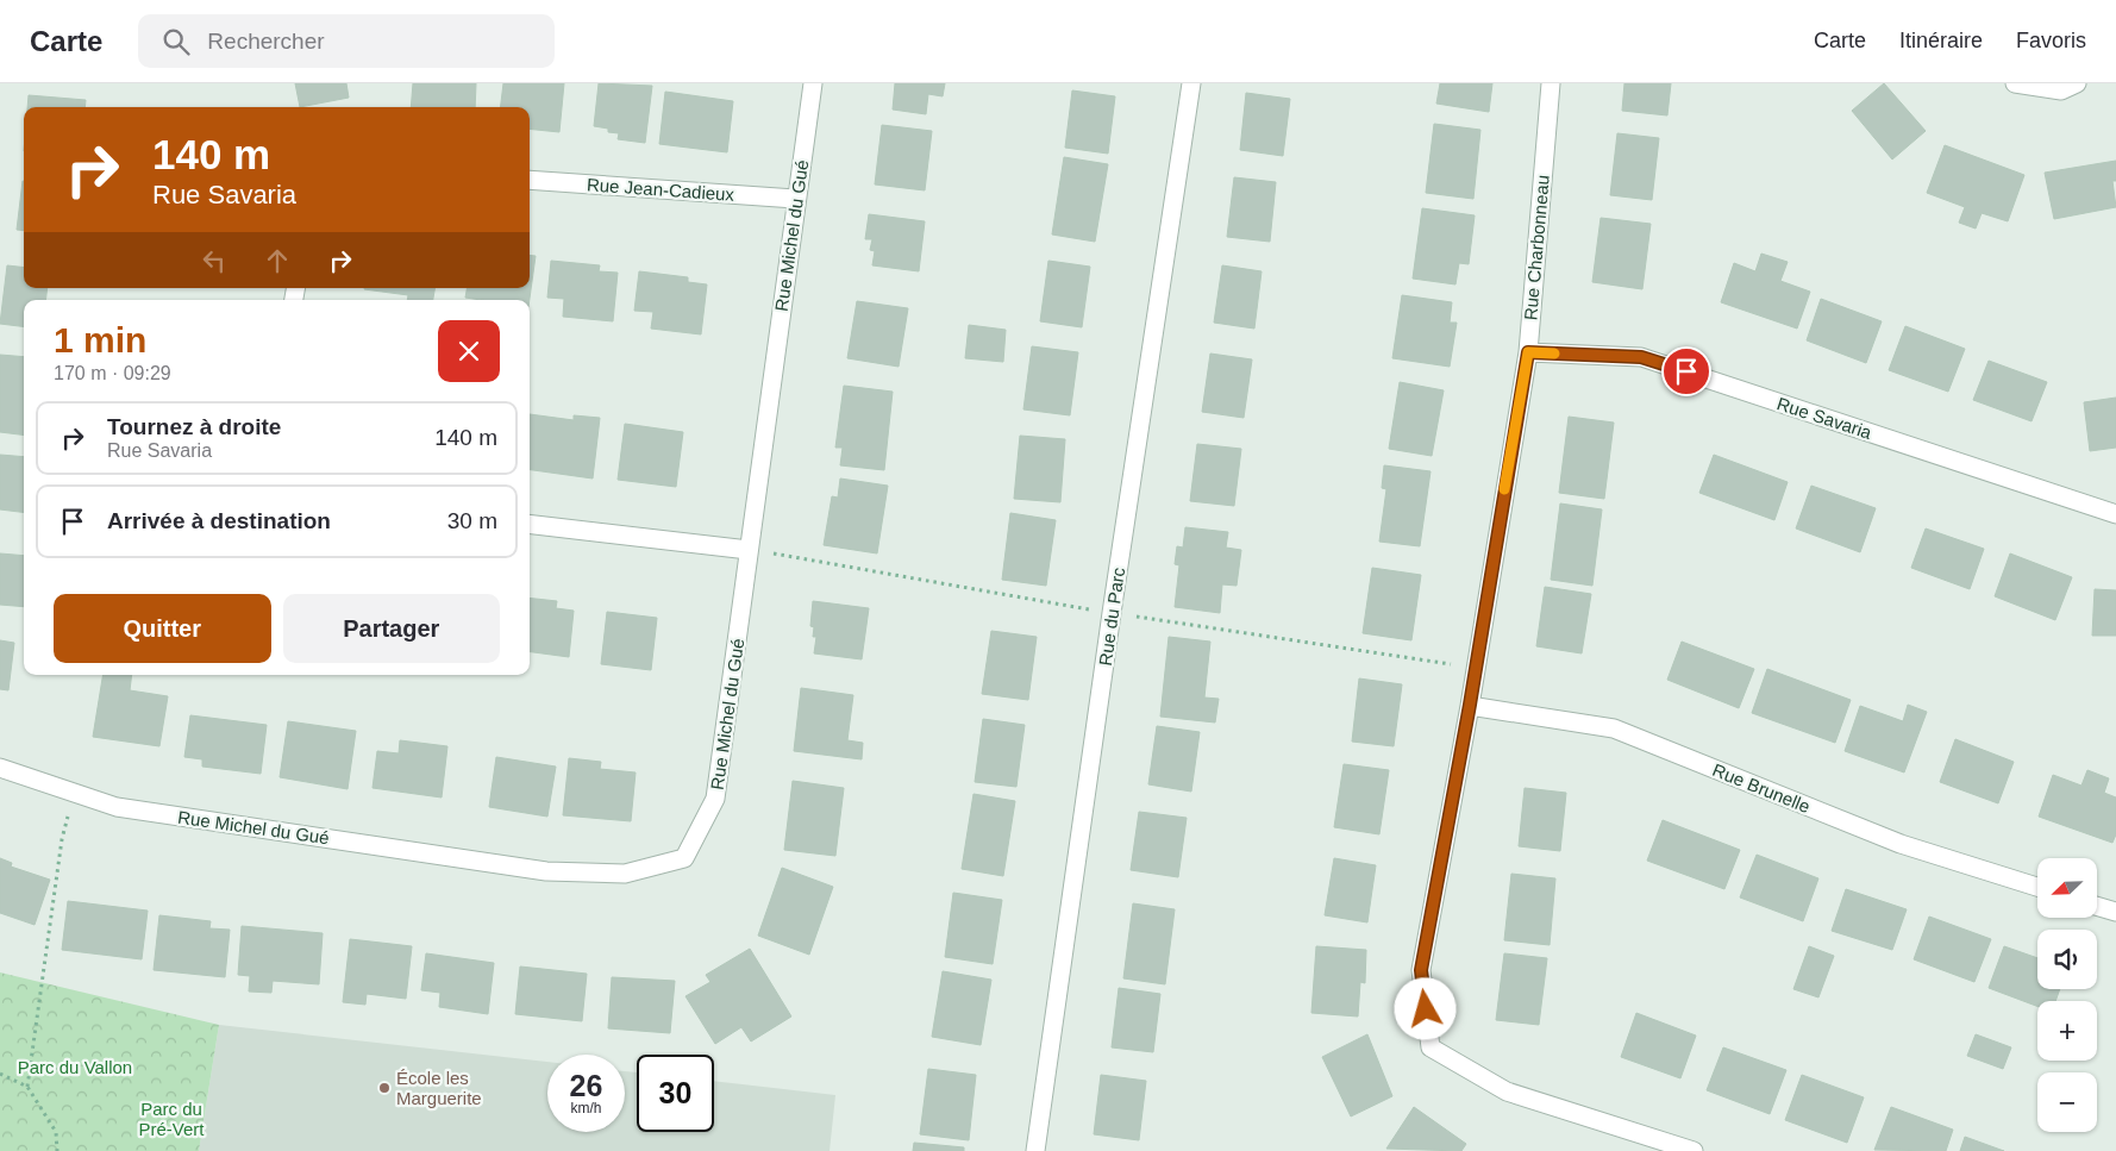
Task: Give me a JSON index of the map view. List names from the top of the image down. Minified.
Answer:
{"streets":{"street":["Rue Jean-Cadieux","Rue Michel du Gué","Rue Charbonneau","Rue Savaria","Rue du Parc","Rue Brunelle"]},"crossings":[["Rue Jean-Cadieux","Rue Michel du Gué"],["Rue Charbonneau","Rue Savaria"],["Rue Charbonneau","Rue Brunelle"]],"parks":["Parc du Vallon","Parc du Pré-Vert"],"places":["École les Marguerite"],"north":"bottom left","page":{"header":"Carte","search":"Rechercher","nav":["Carte","Itinéraire","Favoris"],"turn":["140 m","Rue Savaria"],"heading":["1 min","170 m · 09:29"],"list":[{"name":"Tournez à droite","note":"Rue Savaria","value":"140 m"},{"name":"Arrivée à destination","value":"30 m"}],"buttons":["Quitter","Partager"],"map_buttons":["+","−"],"speed":"26 km/h","limit":"30"}}
